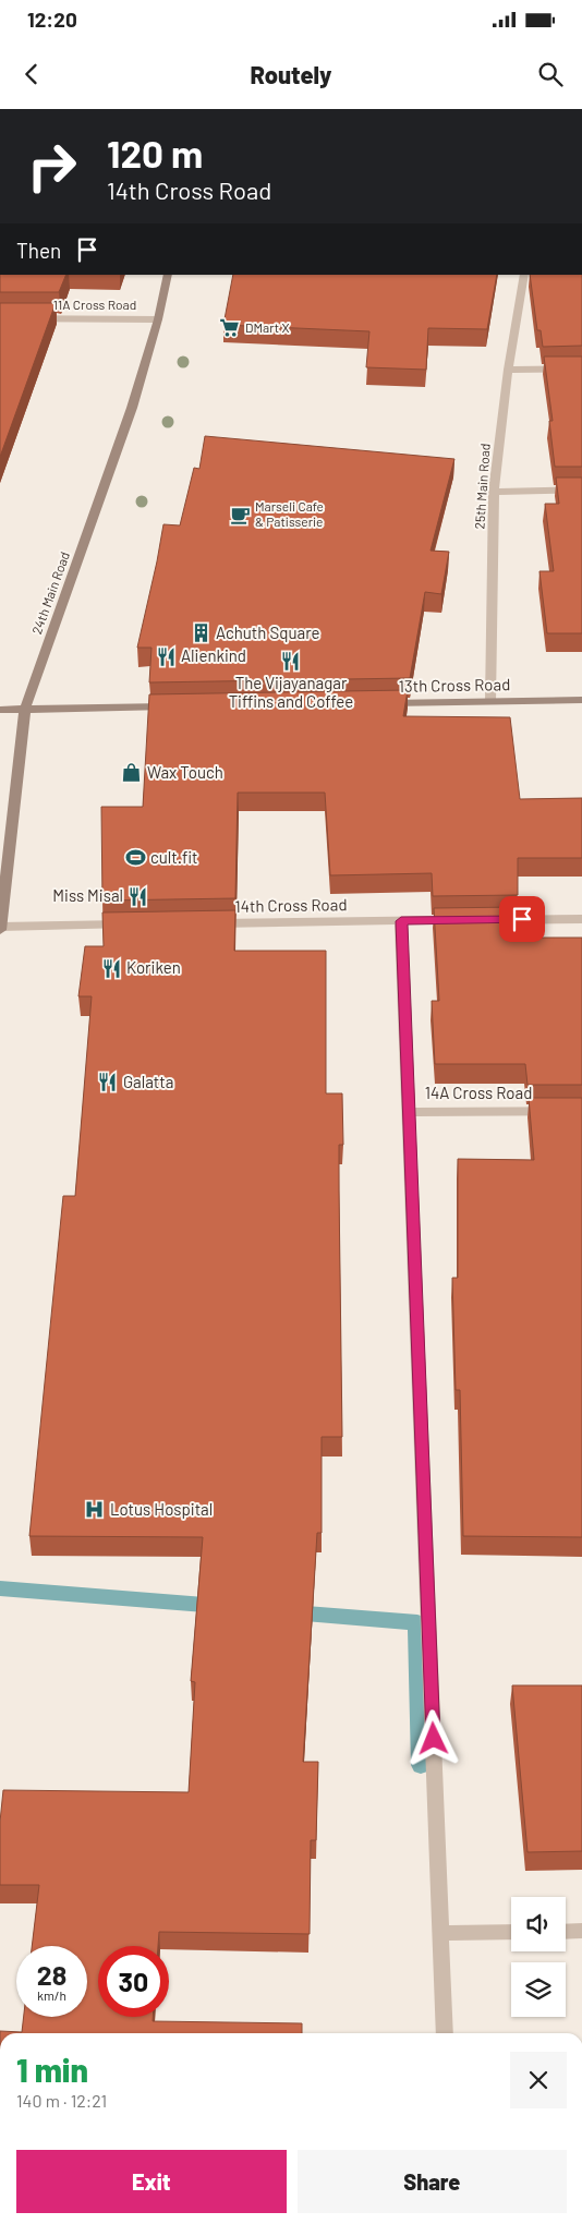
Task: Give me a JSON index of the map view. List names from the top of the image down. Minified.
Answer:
{"streets":{"street":["11A Cross Road","25th Main Road","24th Main Road","13th Cross Road","14th Cross Road","14A Cross Road"]},"crossings":[["11A Cross Road","24th Main Road"],["25th Main Road","13th Cross Road"]],"places":{"supermarket":["DMart X"],"cafe":["Marseli Cafe & Patisserie"],"building":["Achuth Square"],"restaurant":["Alienkind","The Vijayanagar Tiffins and Coffee","Miss Misal","Koriken","Galatta"],"shop":["Wax Touch"],"sports":["cult.fit"],"hospital":["Lotus Hospital"]},"page":{"status":"12:20","header":"Routely","turn":["120 m","14th Cross Road"],"then":"Then","speed":"28 km/h","limit":"30","heading":["1 min","140 m · 12:21"],"buttons":["Exit","Share"]}}
